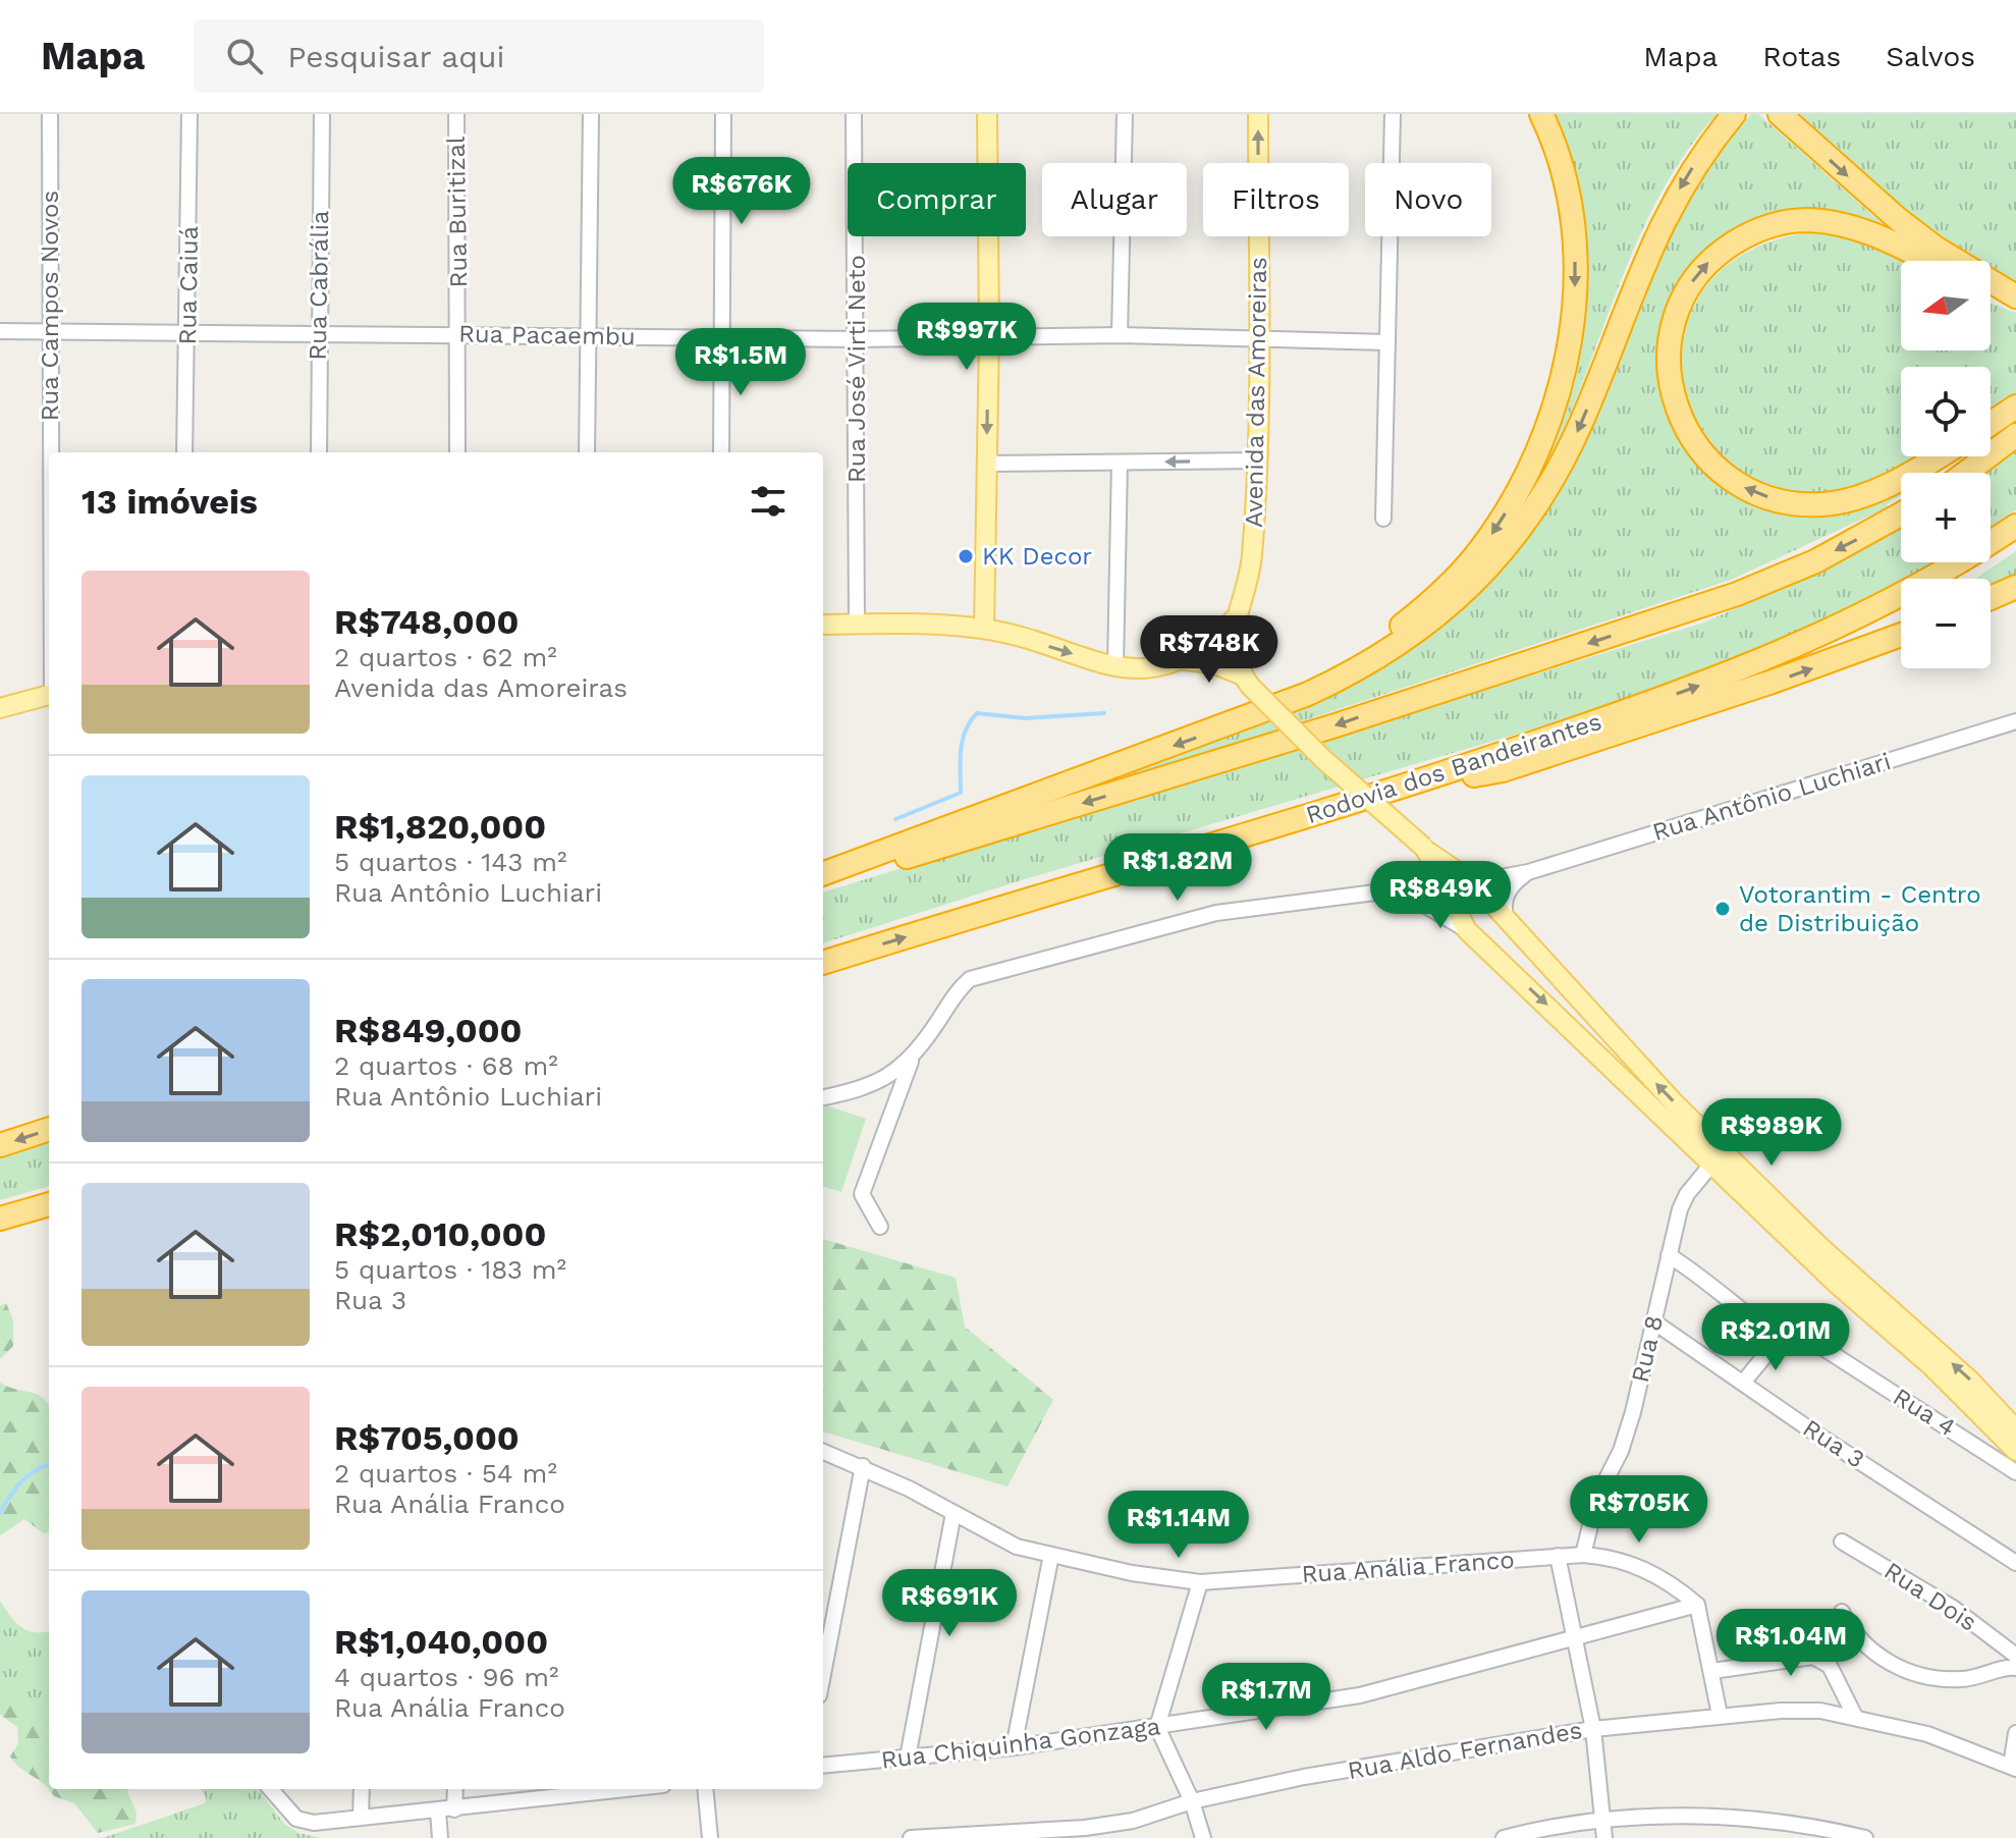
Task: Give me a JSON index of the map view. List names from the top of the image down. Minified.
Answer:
{"streets":{"highway":["Rodovia dos Bandeirantes"],"main road":["Avenida das Amoreiras"],"street":["Rua Buritizal","Rua Caiuá","Rua Cabrália","Rua Campos Novos","Rua Pacaembu","Rua José Virti Neto","Rua Antônio Luchiari","Rua 8","Rua 4","Rua 3","Rua Anália Franco","Rua Dois","Rua Chiquinha Gonzaga","Rua Aldo Fernandes"]},"crossings":[["Rua Buritizal","Rua Pacaembu"],["Rua Caiuá","Rua Pacaembu"],["Rua Cabrália","Rua Pacaembu"],["Rua Campos Novos","Rua Pacaembu"],["Rua Pacaembu","Rua José Virti Neto"],["Rua Pacaembu","Avenida das Amoreiras"],["Rua José Virti Neto","Avenida das Amoreiras"],["Rua 8","Rua 3"],["Rua 8","Rua Anália Franco"],["Rua Anália Franco","Rua Chiquinha Gonzaga"]],"places":["KK Decor","Votorantim - Centro de Distribuição"],"north":"left","page":{"header":"Mapa","search":"Pesquisar aqui","nav":["Mapa","Rotas","Salvos"],"price":["R$676K","R$997K","R$1.5M","R$748K","R$1.82M","R$849K","R$989K","R$2.01M","R$705K","R$1.14M","R$691K","R$1.04M","R$1.7M"],"chip":["Comprar","Alugar","Filtros","Novo"],"map_buttons":["+","−"],"heading":"13 imóveis","list":[{"name":"R$748,000","note":"2 quartos · 62 m² · Avenida das Amoreiras"},{"name":"R$1,820,000","note":"5 quartos · 143 m² · Rua Antônio Luchiari"},{"name":"R$849,000","note":"2 quartos · 68 m² · Rua Antônio Luchiari"},{"name":"R$2,010,000","note":"5 quartos · 183 m² · Rua 3"},{"name":"R$705,000","note":"2 quartos · 54 m² · Rua Anália Franco"},{"name":"R$1,040,000","note":"4 quartos · 96 m² · Rua Anália Franco"}]}}
